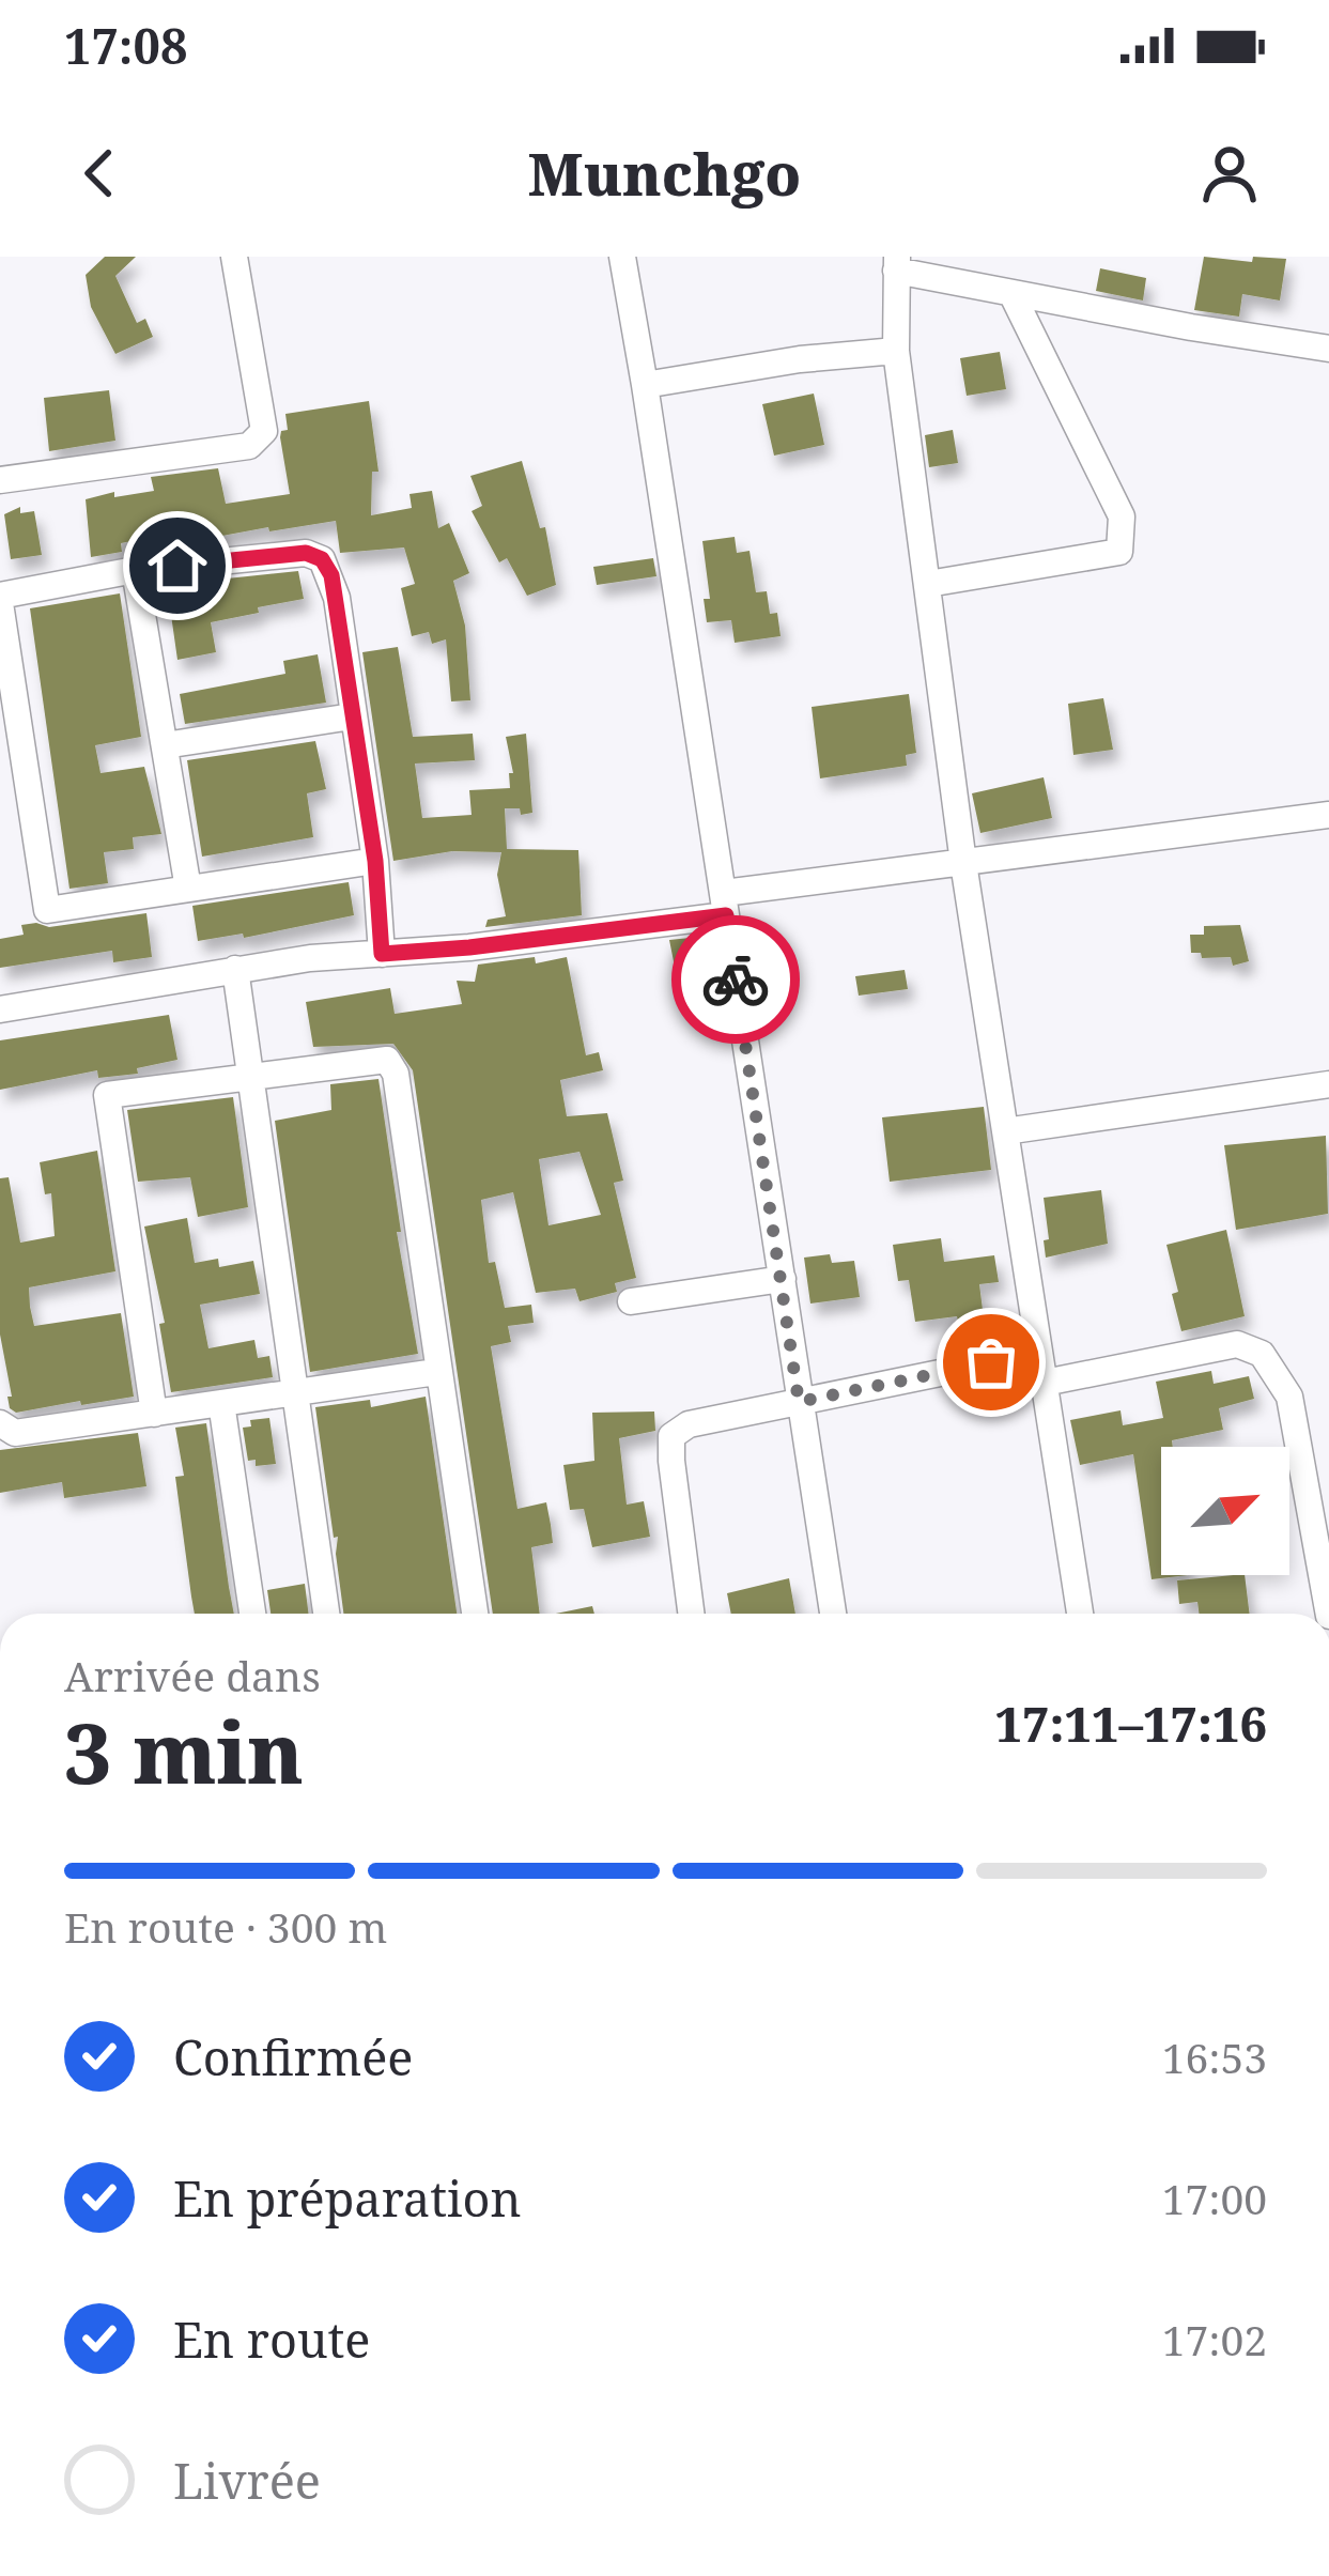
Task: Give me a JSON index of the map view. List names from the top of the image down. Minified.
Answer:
{"north":"top right","page":{"status":"17:08","header":"Munchgo","heading":["3 min","Arrivée dans","17:11–17:16"],"bar":"En route · 300 m","list":[["Confirmée","16:53"],["En préparation","17:00"],["En route","17:02"],"Livrée"]}}
